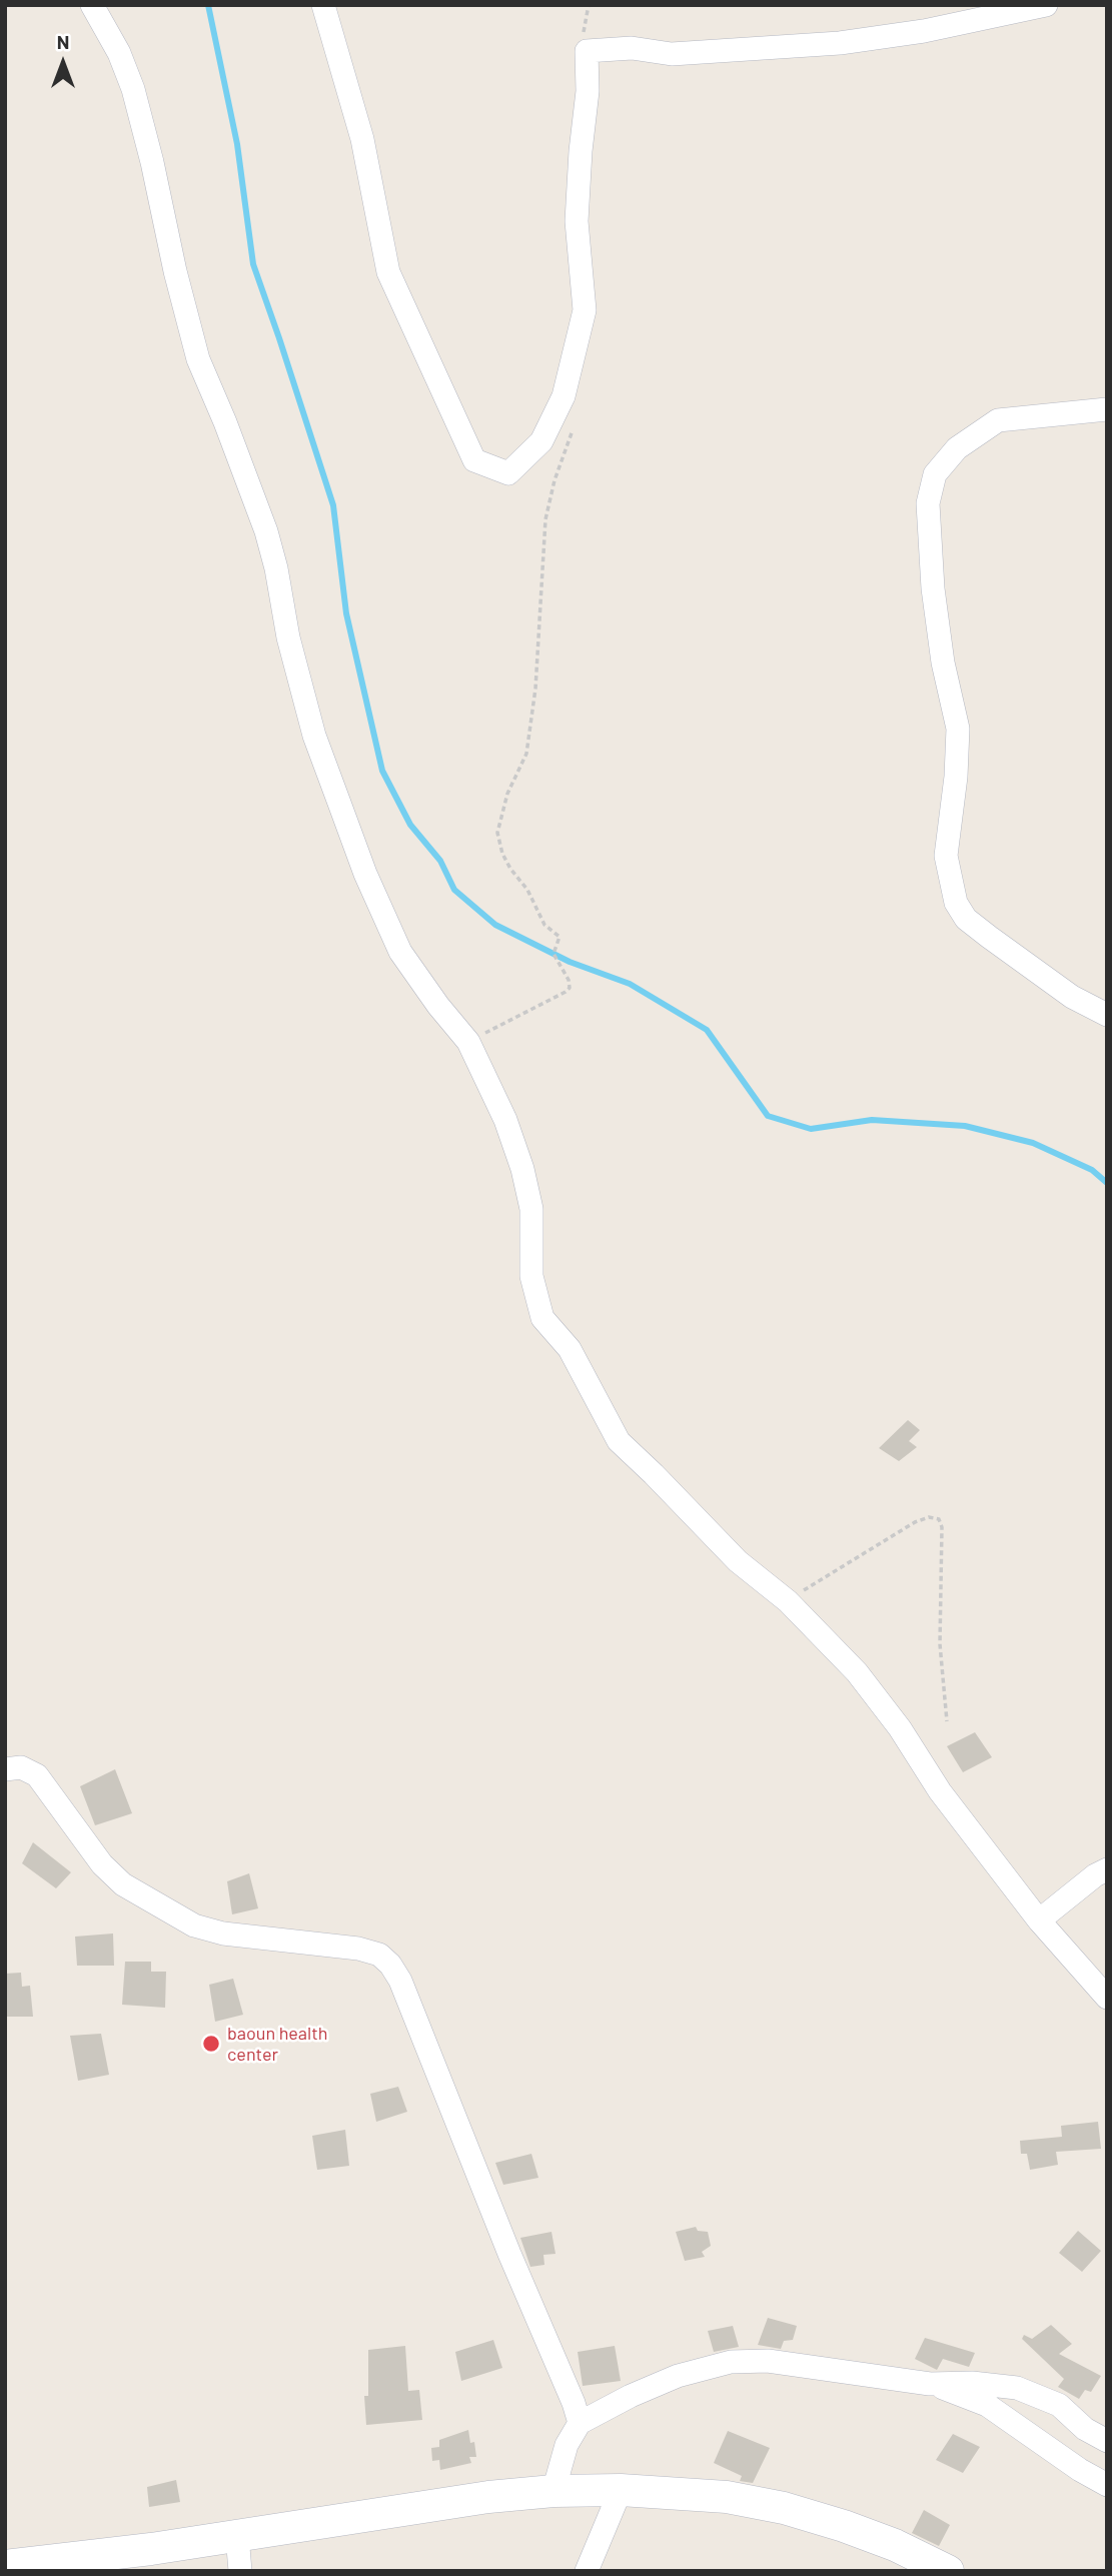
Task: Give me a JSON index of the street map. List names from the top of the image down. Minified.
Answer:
{"places":["baoun health center"],"north":"top"}
